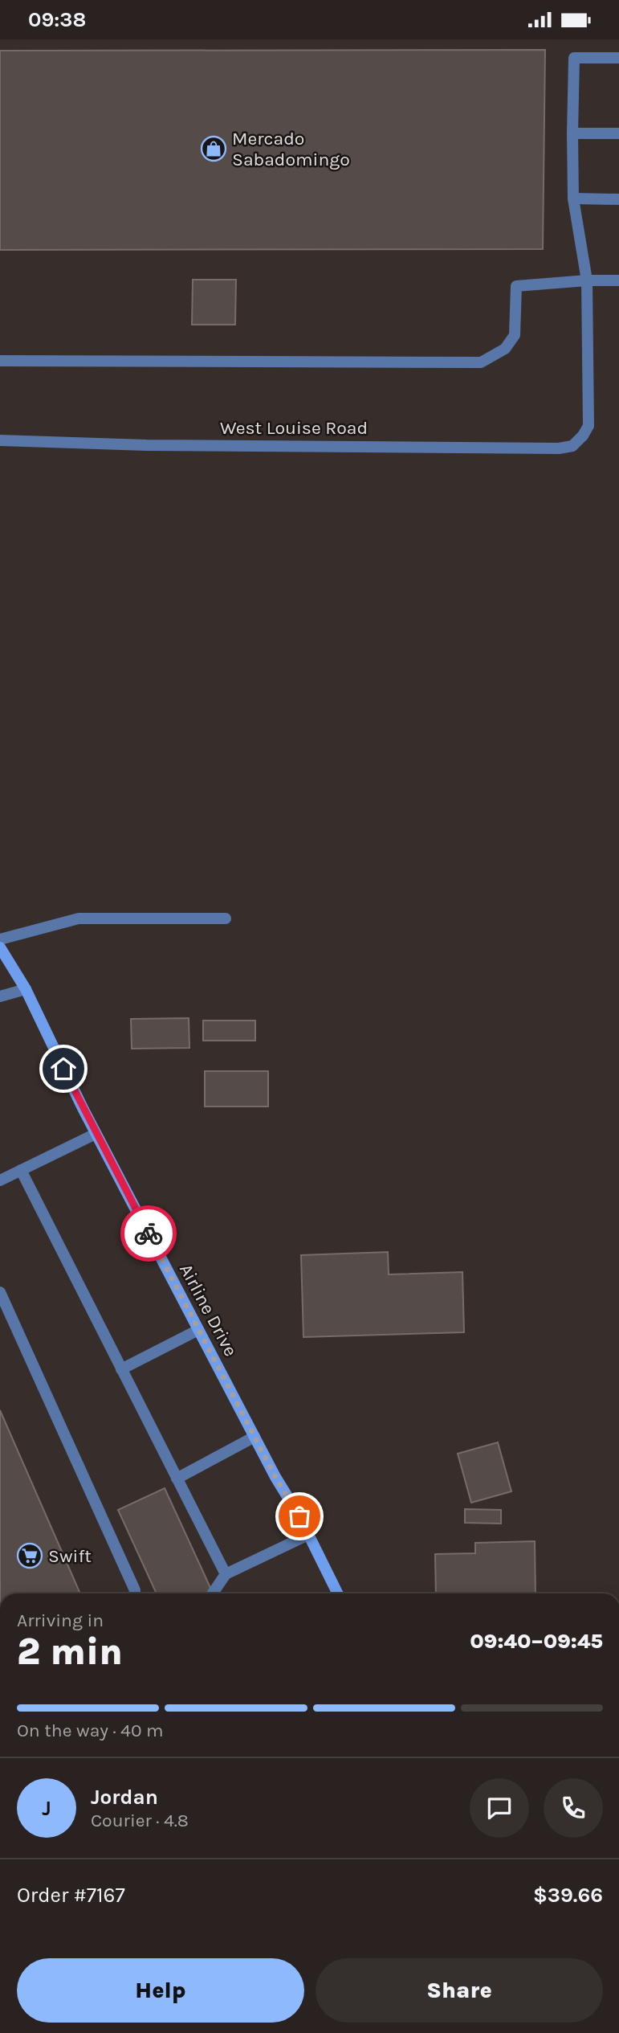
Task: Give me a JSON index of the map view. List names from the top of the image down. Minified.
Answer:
{"streets":{"main road":["Airline Drive"],"street":["West Louise Road"]},"places":{"shop":["Mercado Sabadomingo"],"supermarket":["Swift"]},"page":{"status":"09:38","heading":["2 min","Arriving in","09:40–09:45"],"panel":["Jordan","Courier · 4.8","Order #7167","$39.66"],"bar":"On the way · 40 m","round":"J","buttons":["Help","Share"]}}
